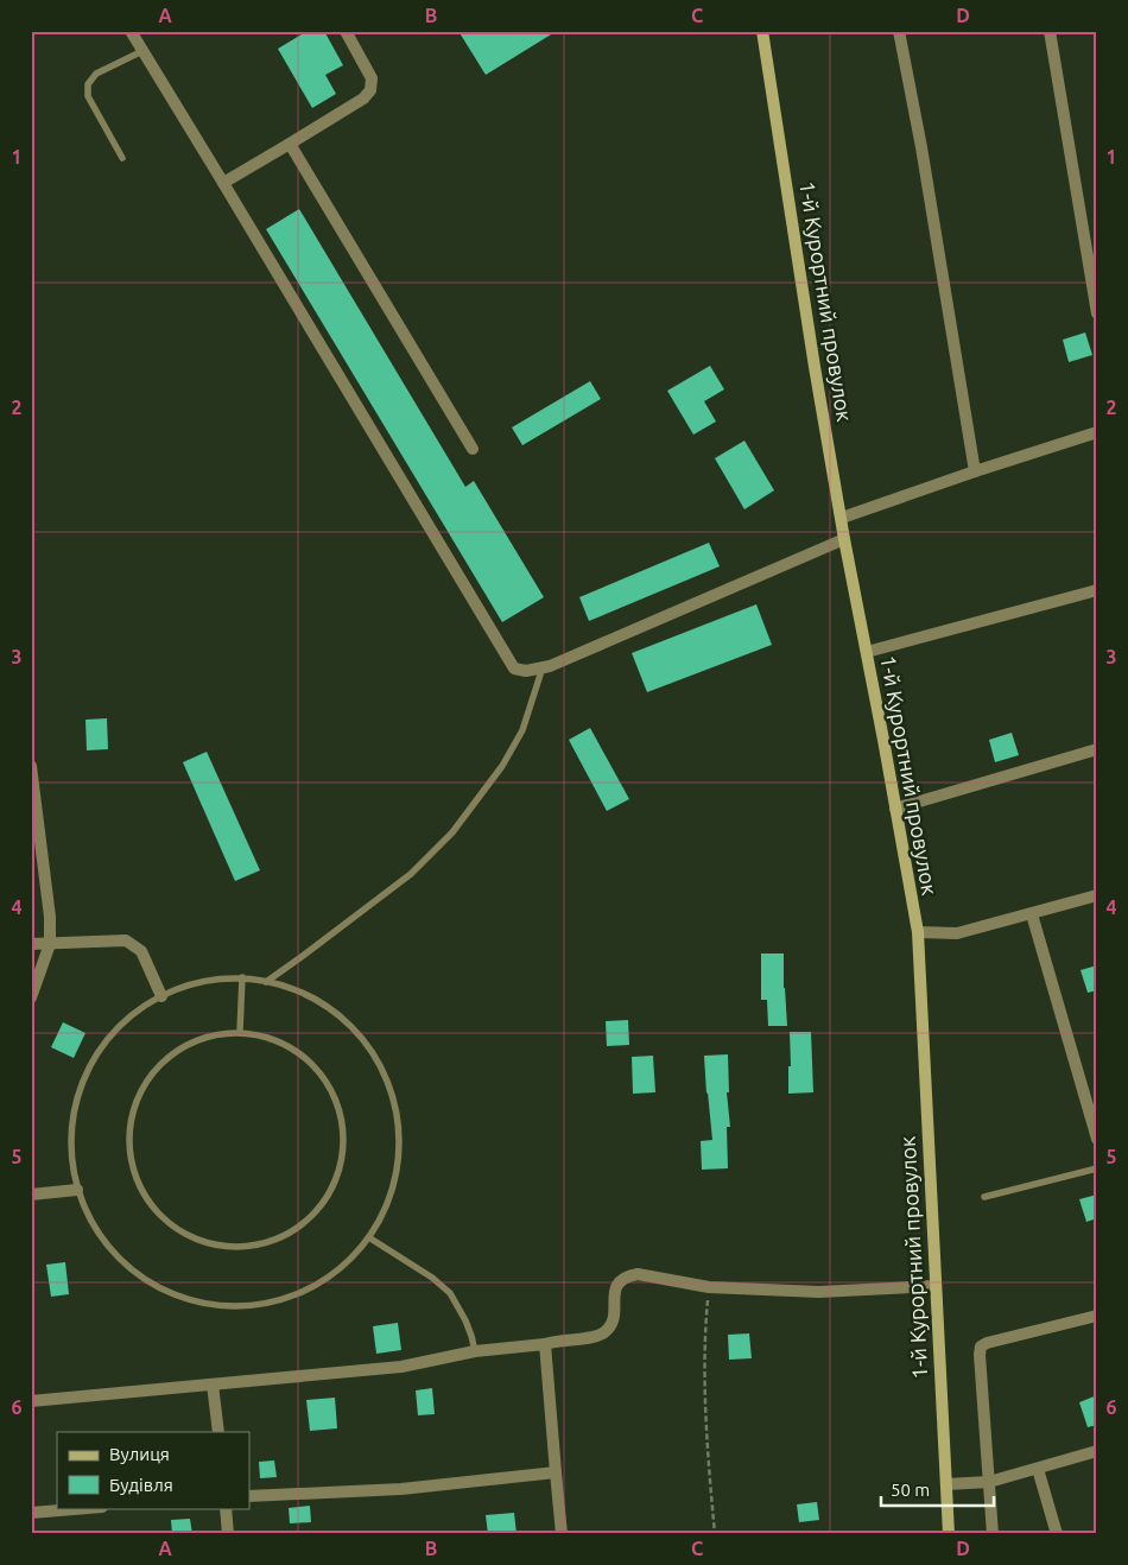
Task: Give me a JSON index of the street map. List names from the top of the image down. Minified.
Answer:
{"streets":{"street":["1-й Курортний провулок"]},"legend":["Вулиця","Будівля"],"scale_bar":"50 m","grid":{"columns":["A","B","C","D"],"rows":["1","2","3","4","5","6"]}}
